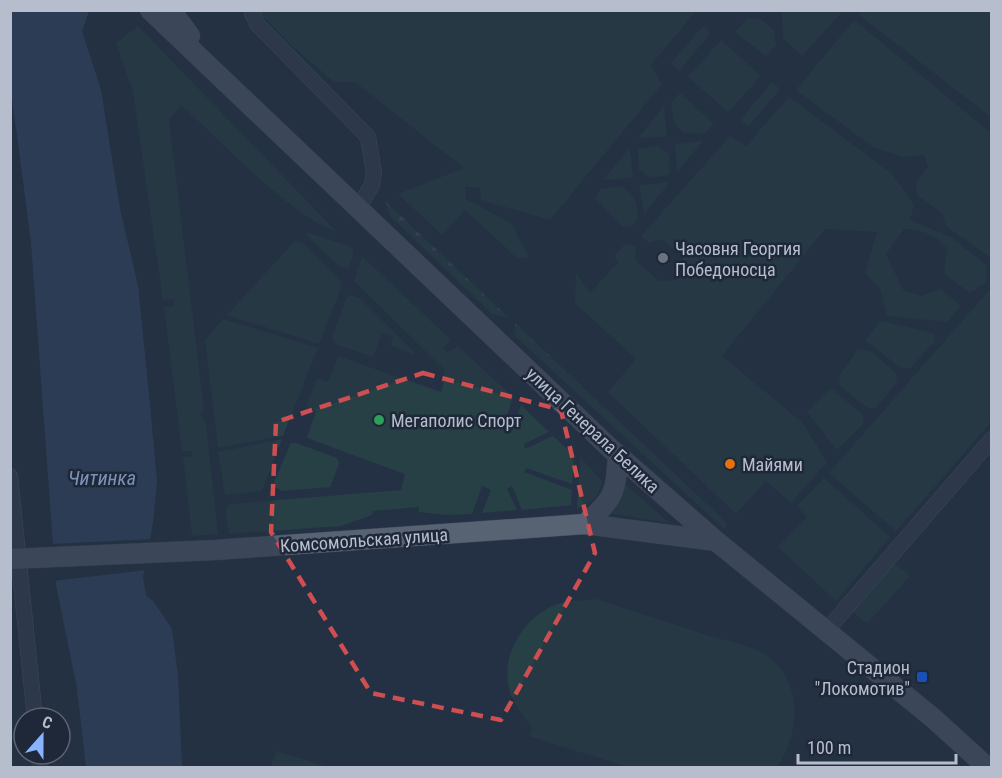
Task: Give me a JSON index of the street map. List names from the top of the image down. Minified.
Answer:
{"streets":{"main road":["улица Генерала Белика","Комсомольская улица"]},"crossings":[["улица Генерала Белика","Комсомольская улица"]],"water":["Читинка"],"places":{"other":["Часовня Георгия Победоносца","Мегаполис Спорт","Майями"],"transit":["Стадион \"Локомотив\""]},"scale_bar":"100 m","north":"top"}
